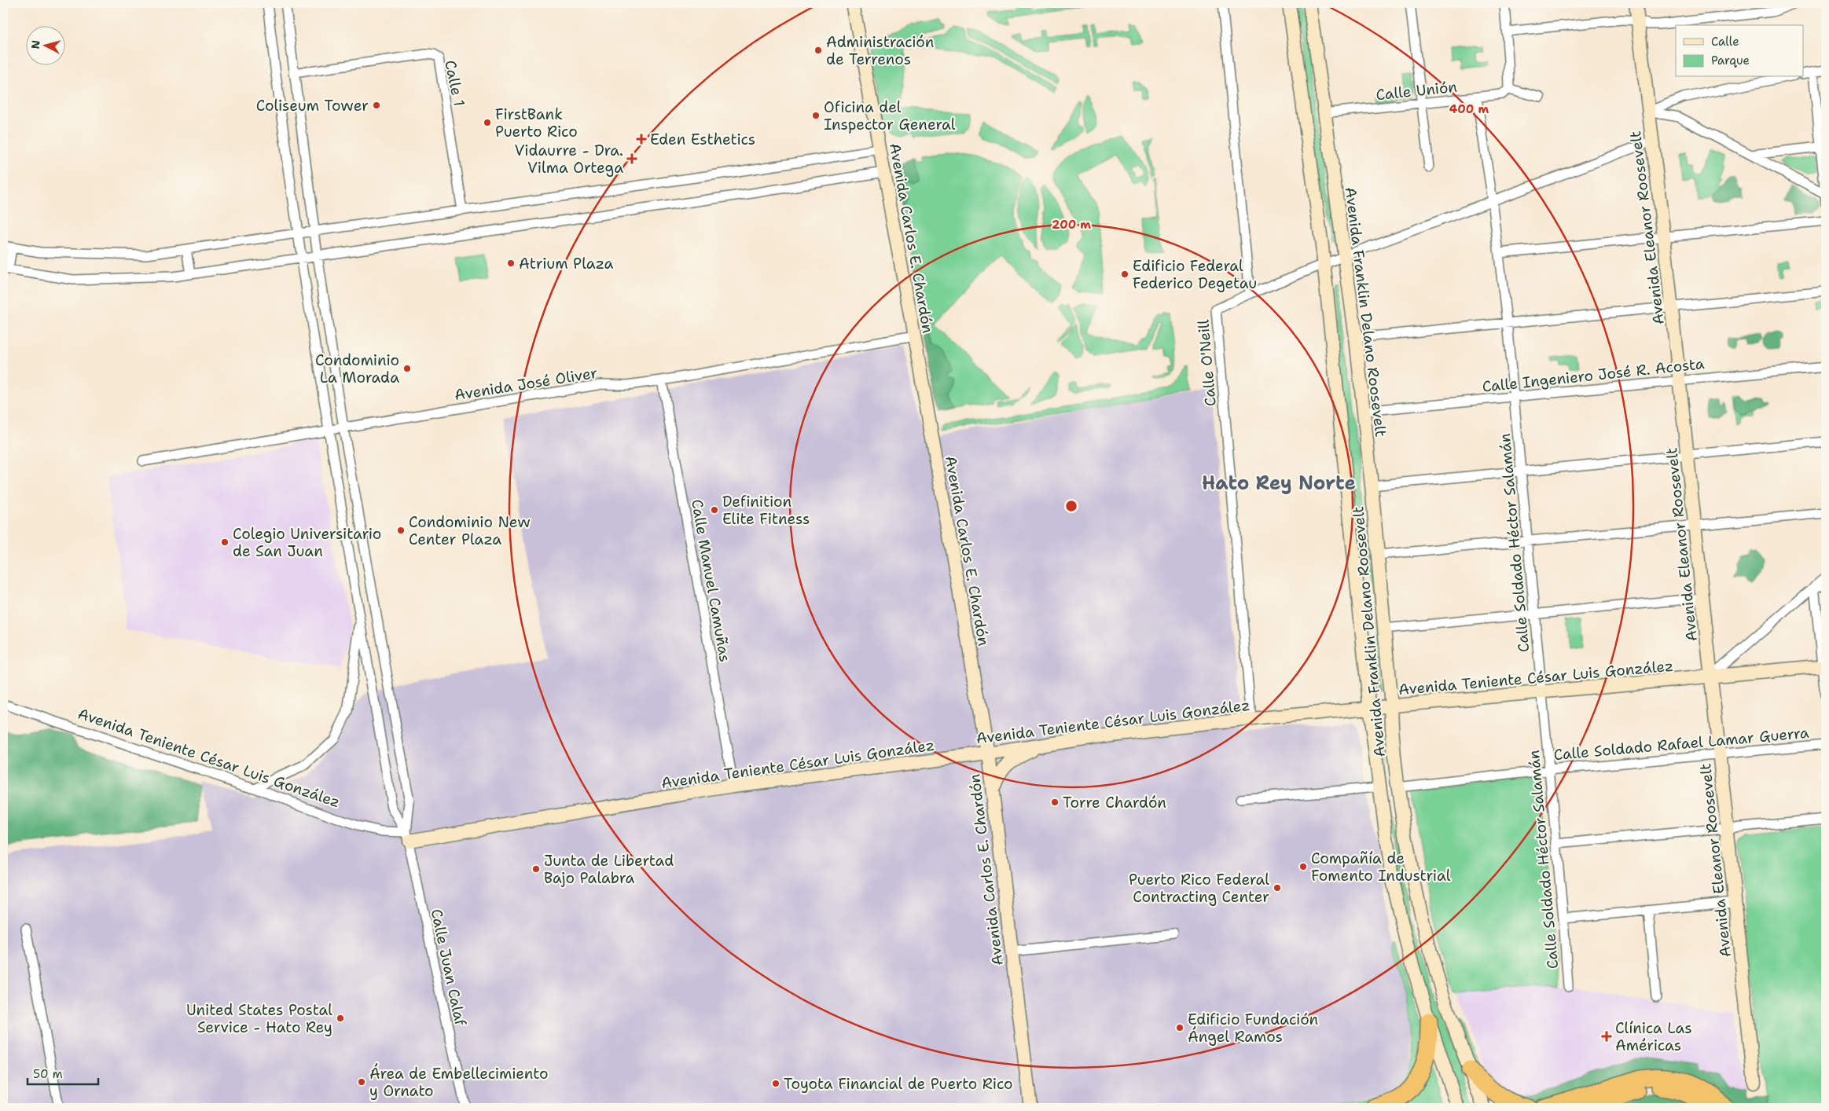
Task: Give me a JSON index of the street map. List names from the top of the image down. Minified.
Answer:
{"streets":{"street":["Calle 1","Calle Unión","Avenida Eleanor Roosevelt","Avenida Carlos E. Chardón","Avenida Franklin Delano Roosevelt","Calle O'Neill","Calle Ingeniero José R. Acosta","Avenida José Oliver","Calle Soldado Héctor Salamán","Calle Manuel Camuñas","Avenida Teniente César Luis González","Calle Soldado Rafael Lamar Guerra","Calle Juan Calaf"]},"crossings":[["Calle Unión","Avenida Franklin Delano Roosevelt"],["Calle Unión","Calle Soldado Héctor Salamán"],["Avenida Eleanor Roosevelt","Calle O'Neill"],["Avenida Eleanor Roosevelt","Calle Ingeniero José R. Acosta"],["Avenida Eleanor Roosevelt","Avenida Teniente César Luis González"],["Avenida Eleanor Roosevelt","Calle Soldado Rafael Lamar Guerra"],["Avenida Carlos E. Chardón","Avenida José Oliver"],["Avenida Carlos E. Chardón","Avenida Teniente César Luis González"],["Avenida Franklin Delano Roosevelt","Calle O'Neill"],["Avenida Franklin Delano Roosevelt","Calle Ingeniero José R. Acosta"],["Avenida Franklin Delano Roosevelt","Avenida Teniente César Luis González"],["Avenida Franklin Delano Roosevelt","Calle Soldado Rafael Lamar Guerra"],["Calle O'Neill","Calle Soldado Héctor Salamán"],["Calle O'Neill","Avenida Teniente César Luis González"],["Calle Ingeniero José R. Acosta","Calle Soldado Héctor Salamán"],["Avenida José Oliver","Calle Manuel Camuñas"],["Calle Soldado Héctor Salamán","Avenida Teniente César Luis González"],["Calle Soldado Héctor Salamán","Calle Soldado Rafael Lamar Guerra"],["Calle Manuel Camuñas","Avenida Teniente César Luis González"],["Avenida Teniente César Luis González","Calle Juan Calaf"]],"districts":["Hato Rey Norte"],"places":{"other":["Administración de Terrenos","Coliseum Tower","Oficina del Inspector General","FirstBank Puerto Rico","Atrium Plaza","Edificio Federal Federico Degetau","Condominio La Morada","Definition Elite Fitness","Condominio New Center Plaza","Colegio Universitario de San Juan","Torre Chardón","Compañía de Fomento Industrial","Junta de Libertad Bajo Palabra","Puerto Rico Federal Contracting Center","United States Postal Service - Hato Rey","Edificio Fundación Ángel Ramos","Área de Embellecimiento y Ornato","Toyota Financial de Puerto Rico"],"health":["Eden Esthetics","Vidaurre - Dra. Vilma Ortega","Clínica Las Américas"]},"legend":["Calle","Parque"],"scale_bar":"50 m","north":"left","rings":["400 m","200 m"]}
